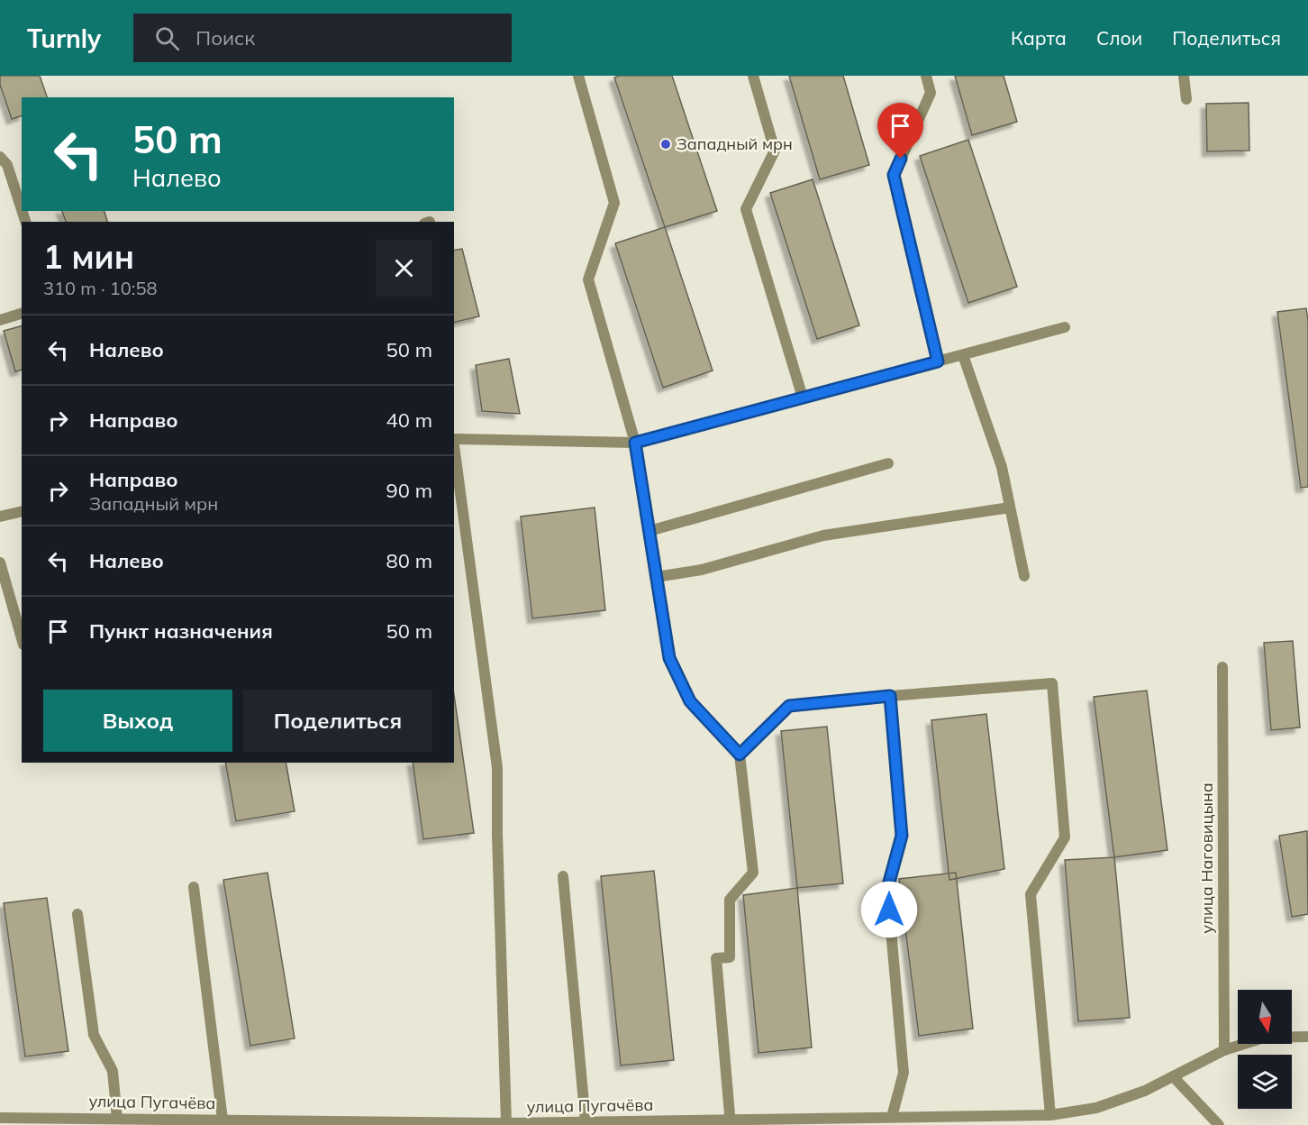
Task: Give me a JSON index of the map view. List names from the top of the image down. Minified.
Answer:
{"streets":{"street":["улица Наговицына","улица Пугачёва"]},"crossings":[["улица Наговицына","улица Пугачёва"]],"places":["Западный мрн"],"north":"bottom","page":{"header":"Turnly","search":"Поиск","nav":["Карта","Слои","Поделиться"],"turn":["50 m","Налево"],"heading":["1 мин","310 m · 10:58"],"list":[{"name":"Налево","value":"50 m"},{"name":"Направо","value":"40 m"},{"name":"Направо","note":"Западный мрн","value":"90 m"},{"name":"Налево","value":"80 m"},{"name":"Пункт назначения","value":"50 m"}],"buttons":["Выход","Поделиться"]}}
